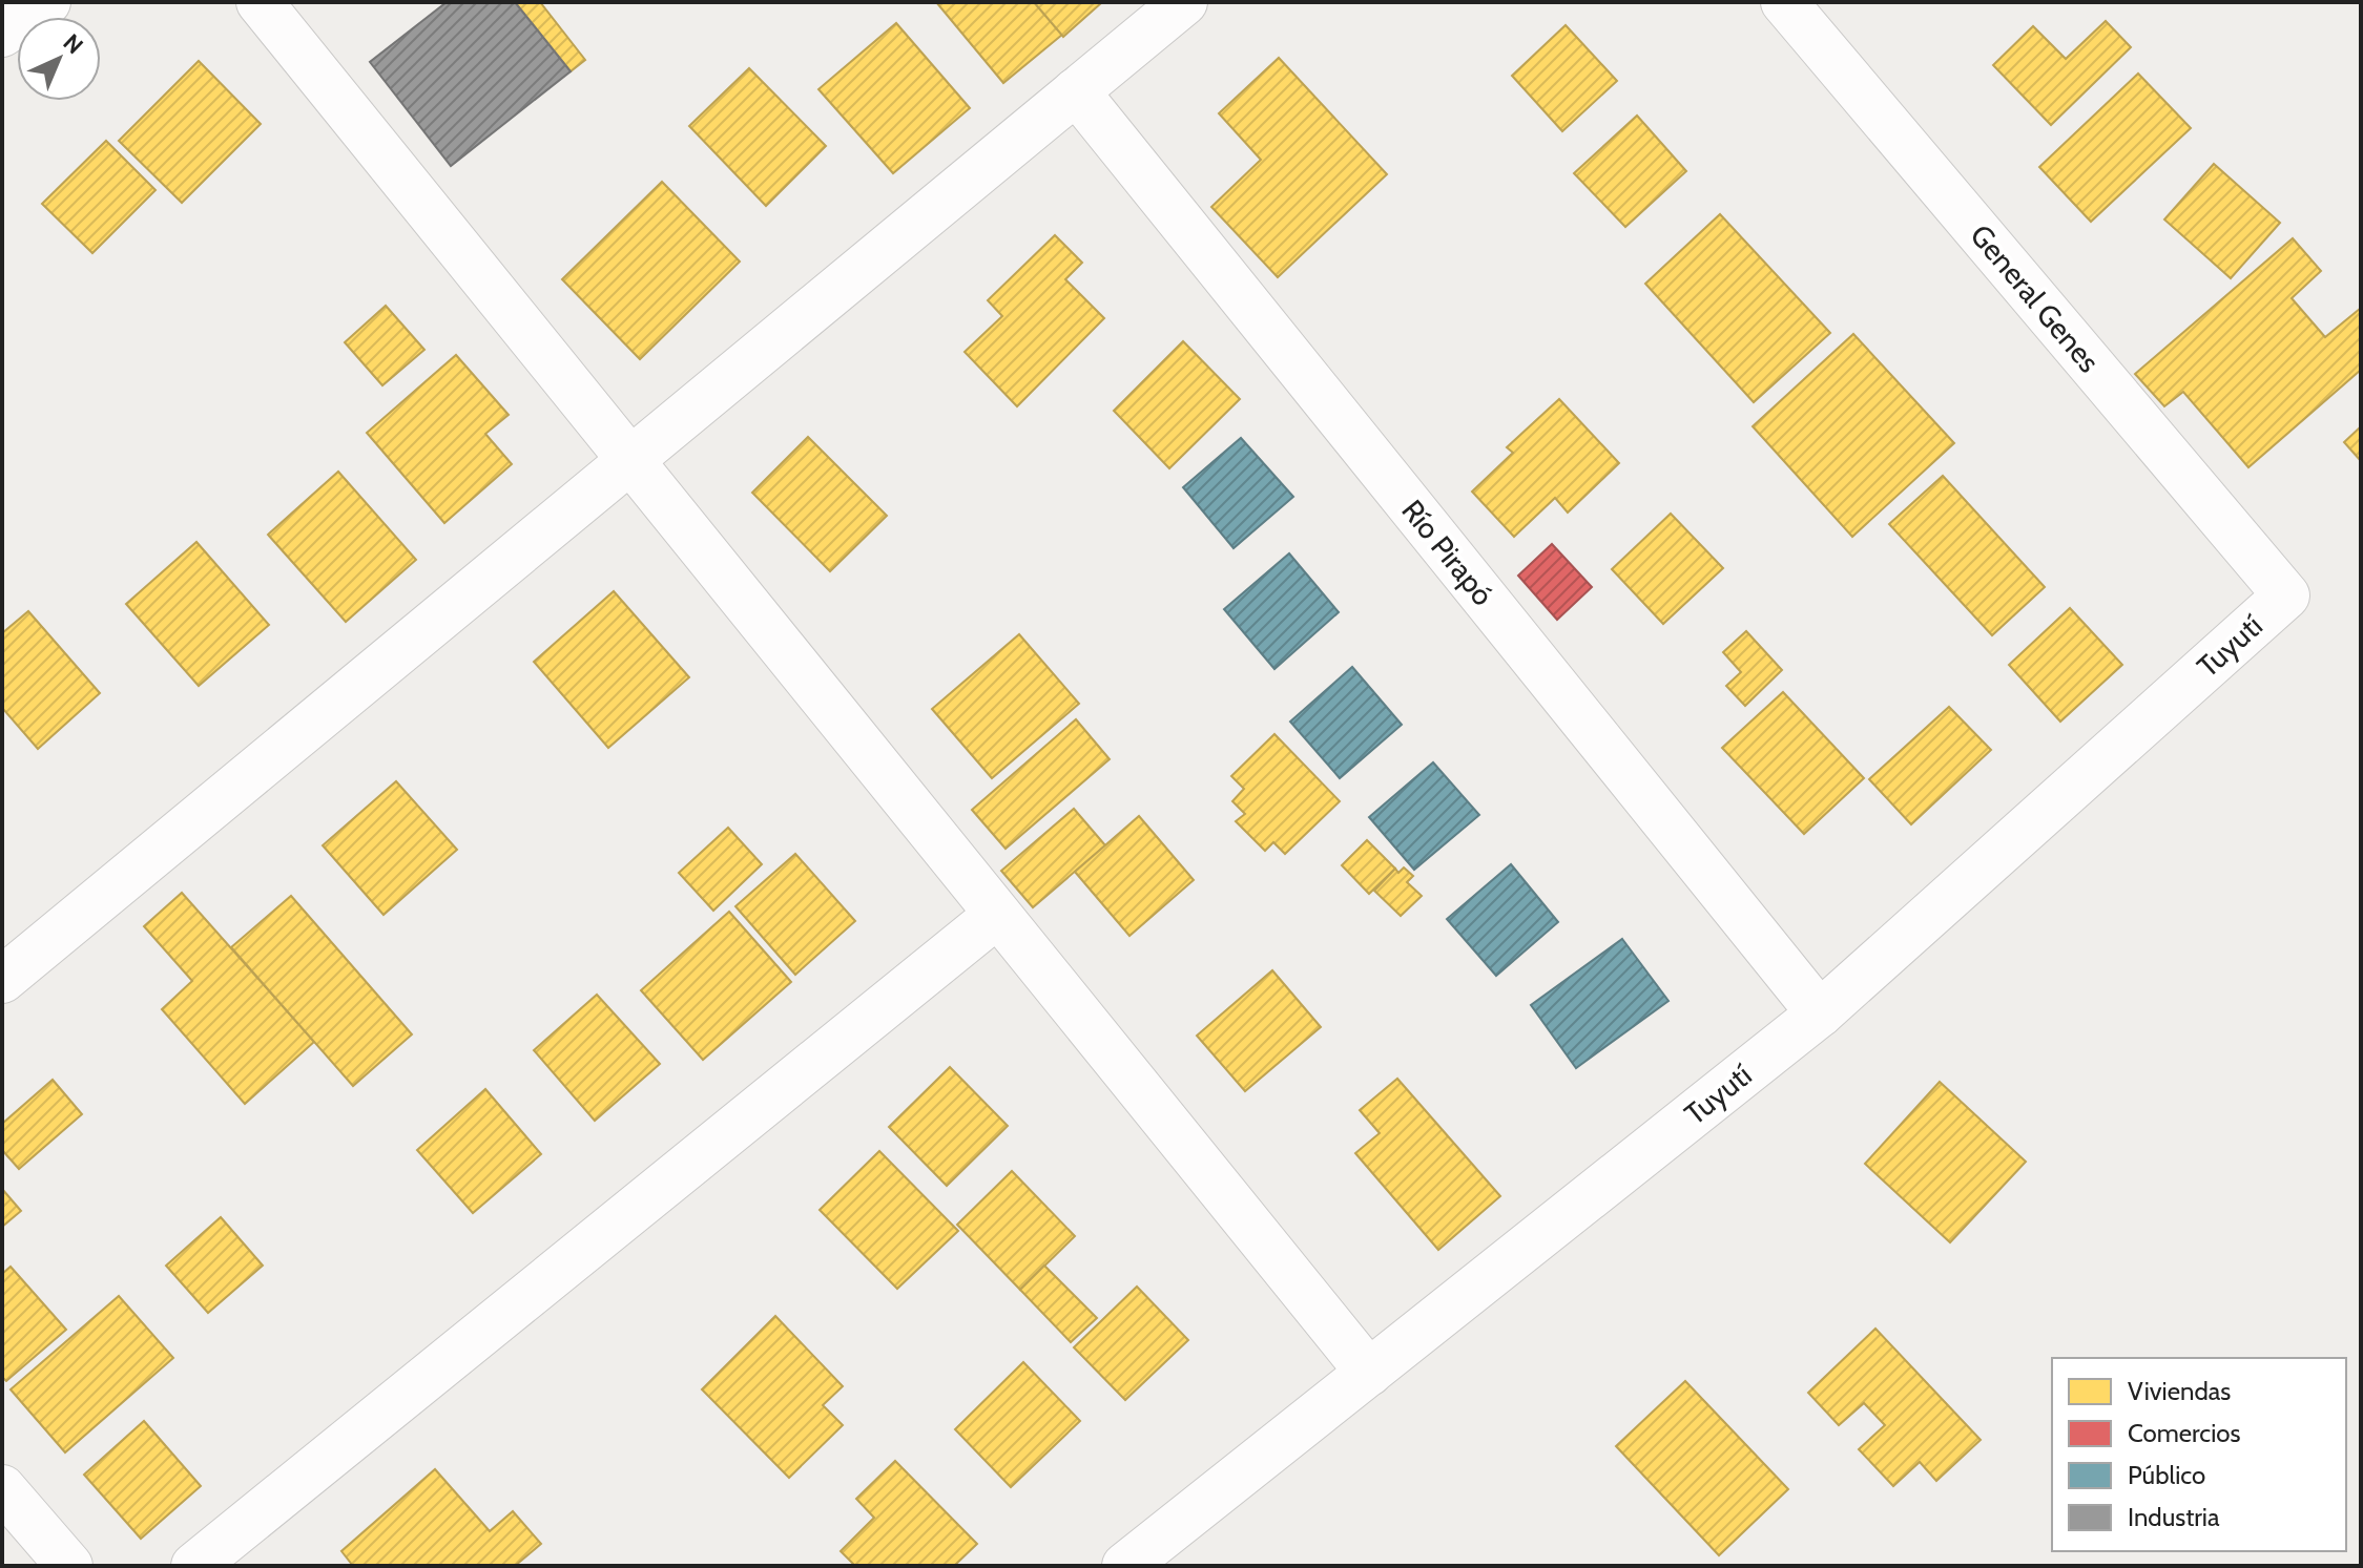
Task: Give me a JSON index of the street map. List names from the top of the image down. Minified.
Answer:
{"streets":{"street":["General Genes","Río Pirapó","Tuyutí"]},"crossings":[["General Genes","Tuyutí"],["Río Pirapó","Tuyutí"]],"legend":["Viviendas","Comercios","Público","Industria"],"north":"top right"}
